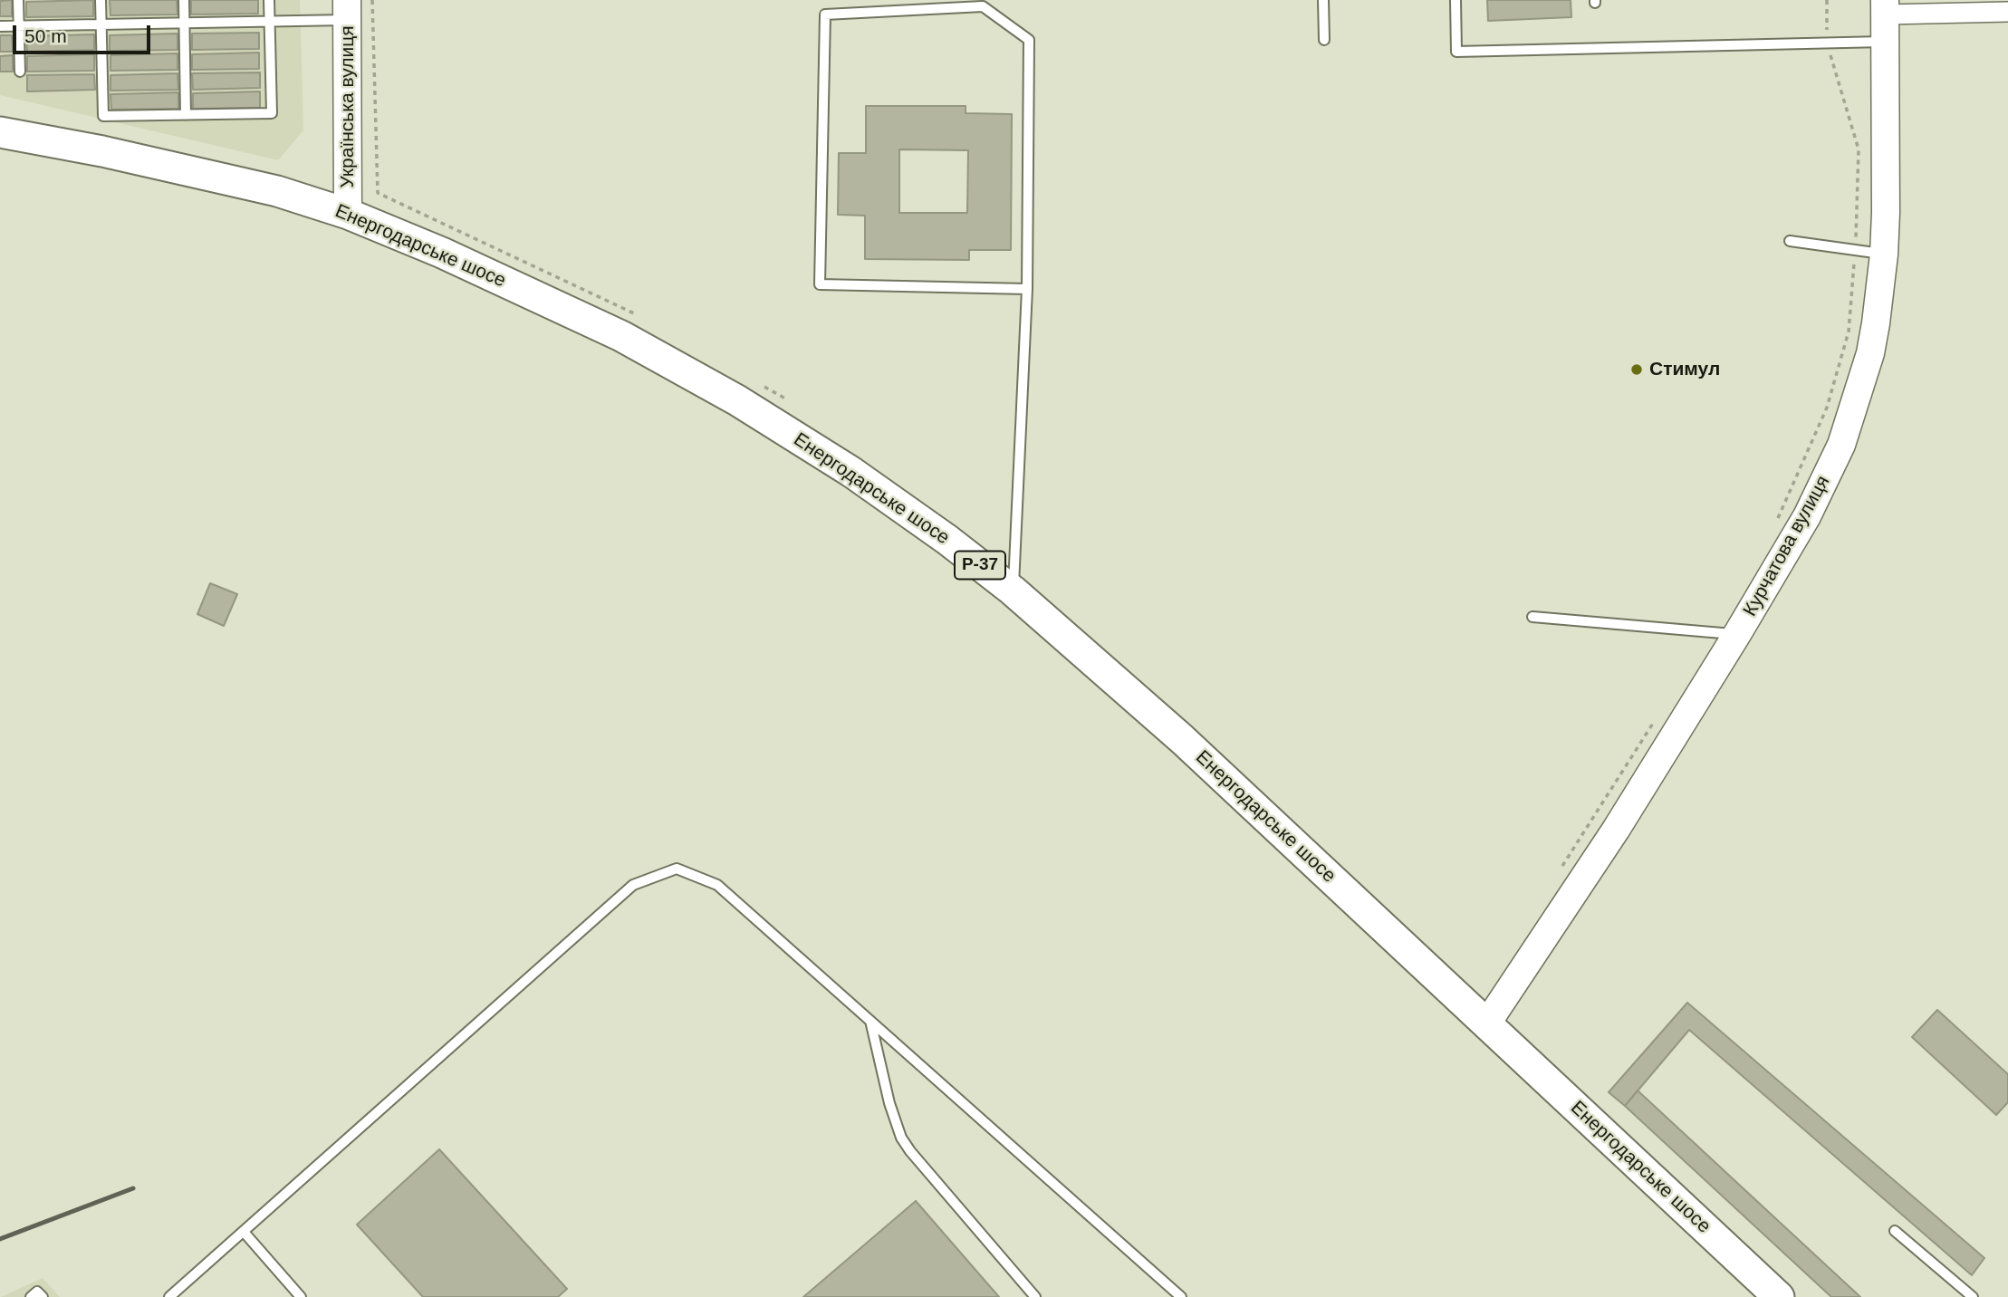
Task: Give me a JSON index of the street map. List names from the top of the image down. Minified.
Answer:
{"streets":{"main road":["Енергодарське шосе","Р-37"],"street":["Українська вулиця","Курчатова вулиця"]},"crossings":[["Українська вулиця","Енергодарське шосе"],["Енергодарське шосе","Курчатова вулиця"]],"places":["Стимул"],"scale_bar":"50 m"}
